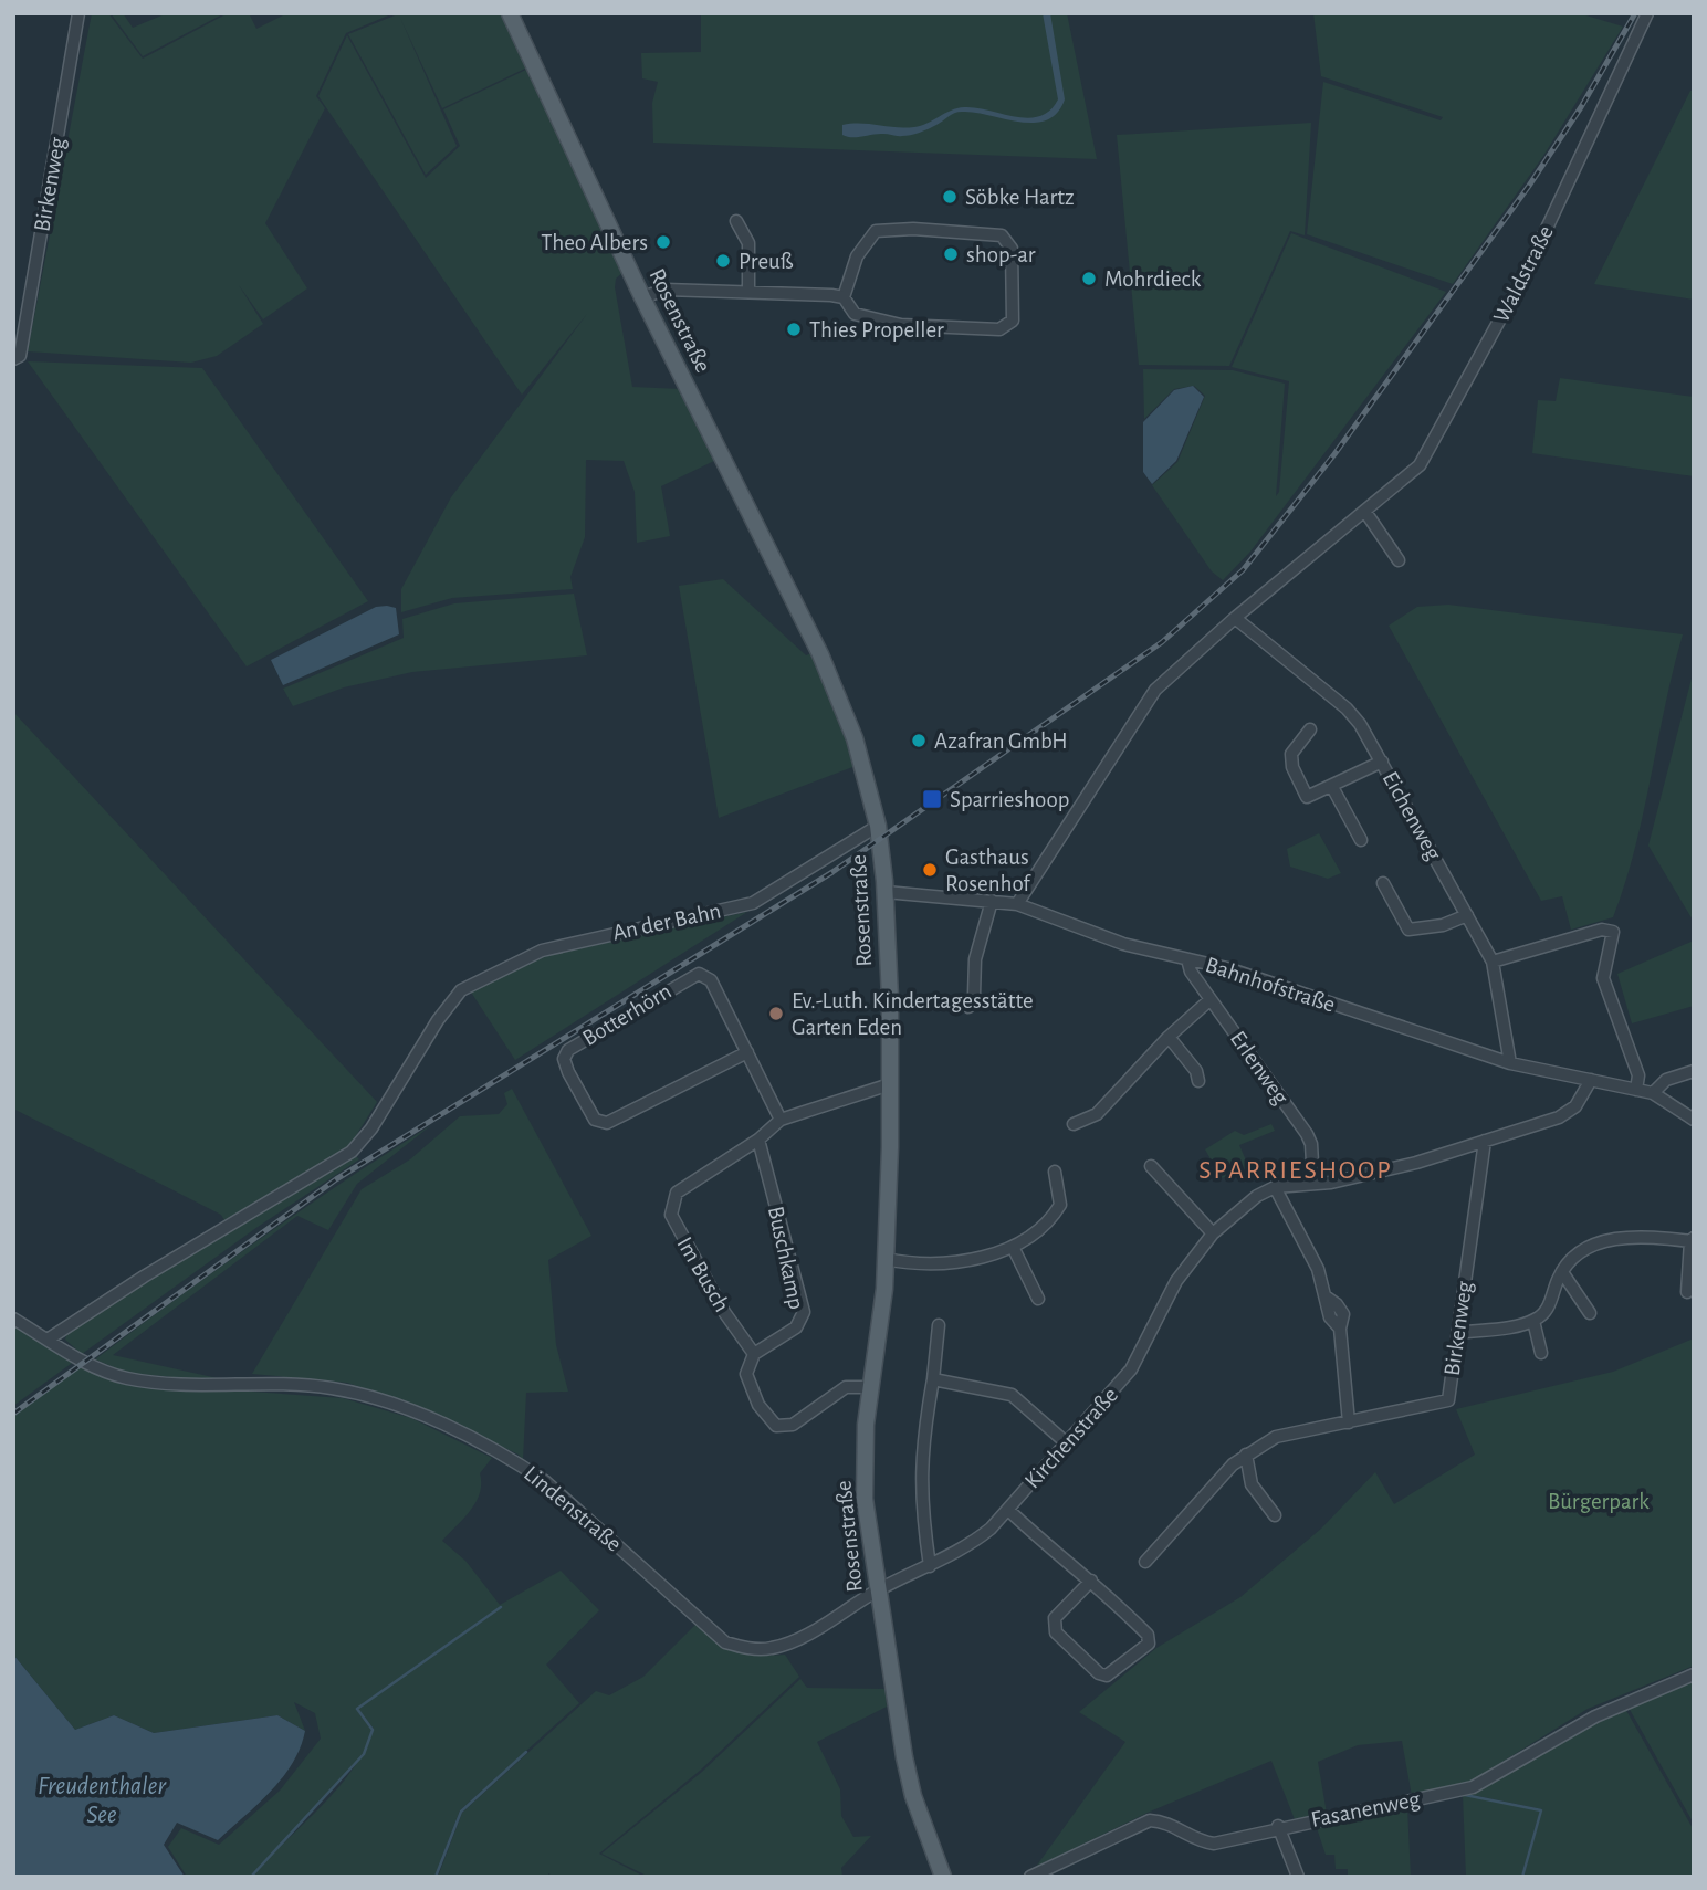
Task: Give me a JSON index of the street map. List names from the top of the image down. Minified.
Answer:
{"streets":{"main road":["Rosenstraße"],"street":["Birkenweg","Waldstraße","Eichenweg","An der Bahn","Bahnhofstraße","Botterhörn","Erlenweg","Buschkamp","Im Busch","Kirchenstraße","Lindenstraße","Fasanenweg"]},"crossings":[["Birkenweg","Kirchenstraße"],["Waldstraße","Eichenweg"],["Waldstraße","Bahnhofstraße"],["Rosenstraße","An der Bahn"],["Rosenstraße","Bahnhofstraße"],["Rosenstraße","Im Busch"],["Rosenstraße","Kirchenstraße"],["Rosenstraße","Lindenstraße"],["Eichenweg","Bahnhofstraße"],["An der Bahn","Lindenstraße"],["Bahnhofstraße","Erlenweg"],["Bahnhofstraße","Kirchenstraße"],["Botterhörn","Im Busch"],["Erlenweg","Kirchenstraße"],["Buschkamp","Im Busch"],["Kirchenstraße","Lindenstraße"]],"districts":["SPARRIESHOOP"],"water":["Freudenthaler See"],"parks":["Bürgerpark"],"places":{"other":["Söbke Hartz","Theo Albers","shop-ar","Preuß","Mohrdieck","Thies Propeller","Azafran GmbH","Gasthaus Rosenhof","Ev.-Luth. Kindertagesstätte Garten Eden"],"transit":["Sparrieshoop"]}}
